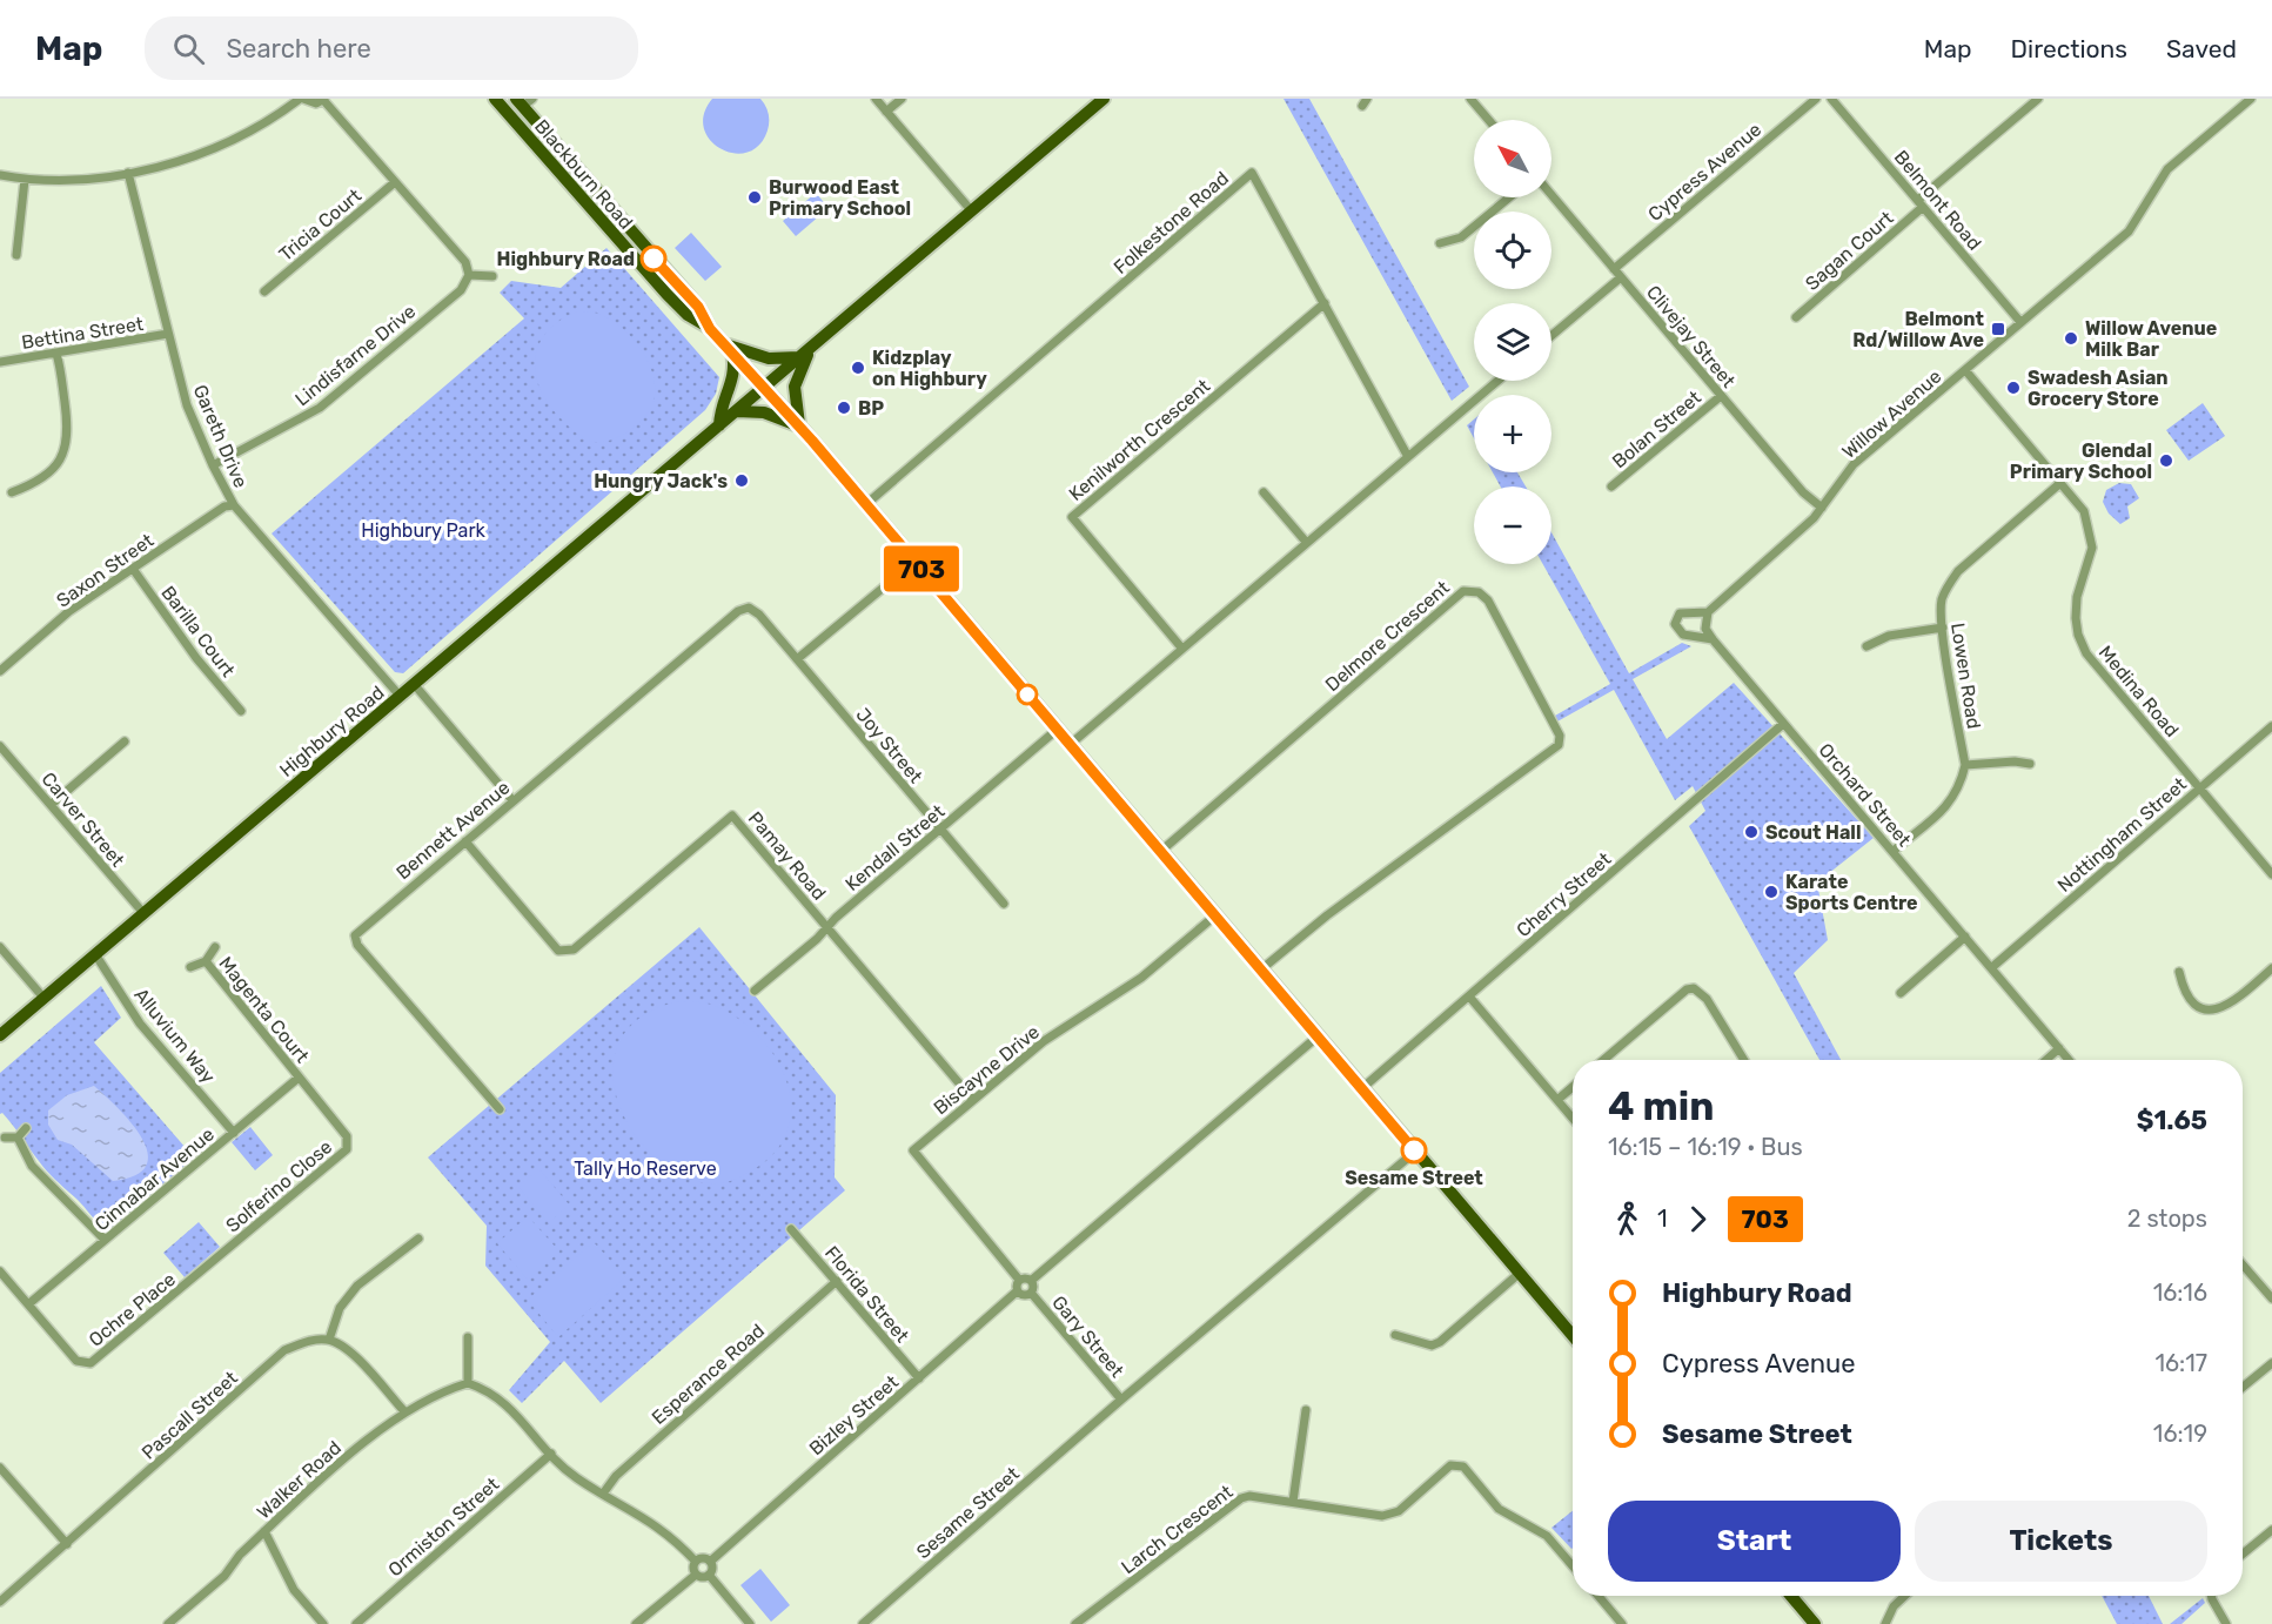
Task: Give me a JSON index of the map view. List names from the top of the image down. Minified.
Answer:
{"streets":{"main road":["Blackburn Road","Highbury Road"],"street":["Cypress Avenue","Belmont Road","Folkestone Road","Tricia Court","Sagan Court","Bettina Street","Clivejay Street","Lindisfarne Drive","Willow Avenue","Bolan Street","Gareth Drive","Kenilworth Crescent","Saxon Street","Barilla Court","Delmore Crescent","Lowen Road","Medina Road","Joy Street","Orchard Street","Carver Street","Bennett Avenue","Nottingham Street","Kendall Street","Pamay Road","Cherry Street","Magenta Court","Alluvium Way","Biscayne Drive","Cinnabar Avenue","Solferino Close","Florida Street","Ochre Place","Gary Street","Esperance Road","Pascall Street","Bizley Street","Walker Road","Sesame Street","Ormiston Street","Larch Crescent"]},"crossings":[["Cypress Avenue","Clivejay Street"],["Blackburn Road","Folkestone Road"],["Blackburn Road","Delmore Crescent"],["Blackburn Road","Highbury Road"],["Blackburn Road","Kendall Street"],["Blackburn Road","Cherry Street"],["Blackburn Road","Biscayne Drive"],["Blackburn Road","Sesame Street"],["Belmont Road","Sagan Court"],["Belmont Road","Willow Avenue"],["Folkestone Road","Kenilworth Crescent"],["Bettina Street","Gareth Drive"],["Clivejay Street","Willow Avenue"],["Clivejay Street","Bolan Street"],["Lindisfarne Drive","Gareth Drive"],["Willow Avenue","Medina Road"],["Gareth Drive","Saxon Street"],["Gareth Drive","Highbury Road"],["Saxon Street","Barilla Court"],["Lowen Road","Medina Road"],["Lowen Road","Orchard Street"],["Medina Road","Nottingham Street"],["Highbury Road","Carver Street"],["Highbury Road","Alluvium Way"],["Joy Street","Bennett Avenue"],["Joy Street","Kendall Street"],["Orchard Street","Nottingham Street"],["Orchard Street","Cherry Street"],["Bennett Avenue","Pamay Road"],["Kendall Street","Pamay Road"],["Pamay Road","Biscayne Drive"],["Magenta Court","Cinnabar Avenue"],["Magenta Court","Solferino Close"],["Alluvium Way","Cinnabar Avenue"],["Cinnabar Avenue","Solferino Close"],["Cinnabar Avenue","Ochre Place"],["Solferino Close","Ochre Place"],["Florida Street","Esperance Road"],["Florida Street","Bizley Street"],["Gary Street","Sesame Street"]],"parks":["Highbury Park","Tally Ho Reserve"],"places":{"other":["Burwood East Primary School","Highbury Road","Willow Avenue Milk Bar","Kidzplay on Highbury","Swadesh Asian Grocery Store","BP","Glendal Primary School","Hungry Jack's","Scout Hall","Karate Sports Centre","Sesame Street"],"transit":["Belmont Rd/Willow Ave"]},"lines":["bus line 703"],"north":"top left","page":{"header":"Map","search":"Search here","nav":["Map","Directions","Saved"],"on_map":"703","map_buttons":["+","−"],"heading":["4 min","16:15 – 16:19 · Bus","$1.65"],"legs":["1","703","2 stops"],"list":[{"name":"Highbury Road","value":"16:16"},{"name":"Cypress Avenue","value":"16:17"},{"name":"Sesame Street","value":"16:19"}],"buttons":["Start","Tickets"]}}
